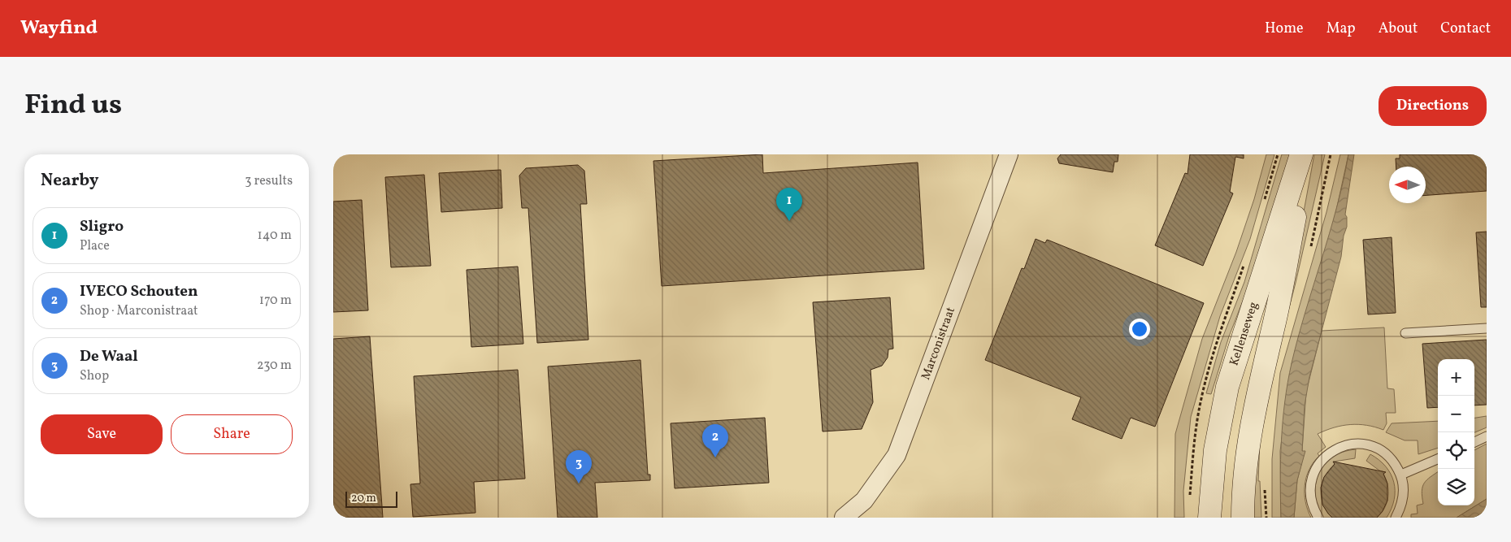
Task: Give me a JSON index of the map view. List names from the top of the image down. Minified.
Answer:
{"streets":{"main road":["Kellenseweg"],"street":["Marconistraat"]},"scale_bar":"20 m","north":"left","page":{"header":"Wayfind","nav":["Home","Map","About","Contact"],"title":"Find us","buttons":["Directions",["Save","Share"]],"heading":["Nearby","3 results"],"pins":["1","2","3"],"list":[{"mark":"1","name":"Sligro","note":"Place","value":"140 m"},{"mark":"2","name":"IVECO Schouten","note":"Shop · Marconistraat","value":"170 m"},{"mark":"3","name":"De Waal","note":"Shop","value":"230 m"}],"map_buttons":["+","−"],"scale":"20 m"}}
